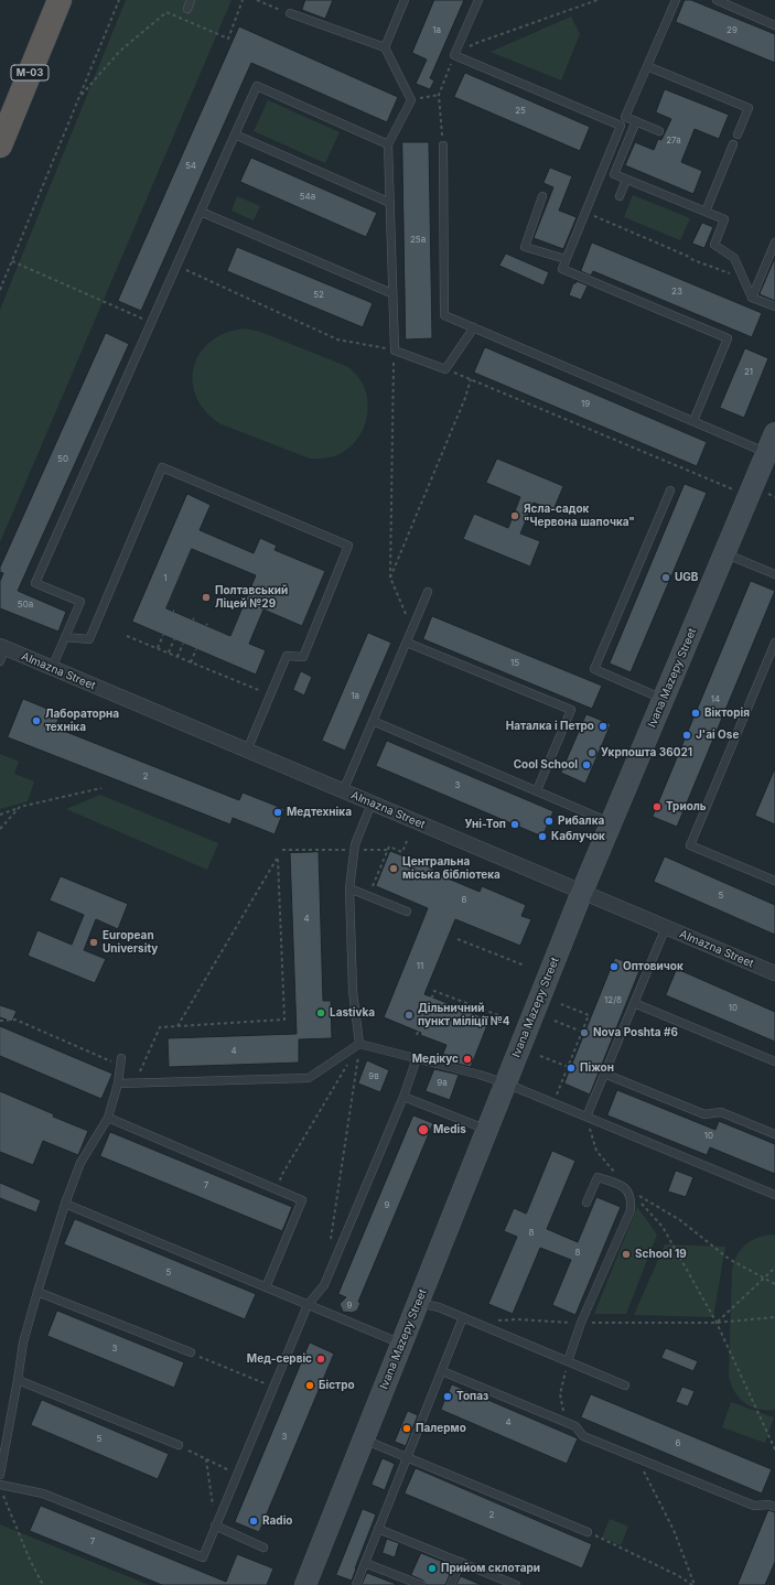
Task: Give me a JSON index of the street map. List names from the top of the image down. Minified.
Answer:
{"streets":{"highway":["М-03"],"main road":["Ivana Mazepy Street"],"street":["Almazna Street"]},"crossings":[["Almazna Street","Ivana Mazepy Street"]],"places":["Ясла-садок \"Червона шапочка\"","UGB","Полтавський Ліцей №29","Вікторія","Лабораторна техніка","Наталка і Петро","J'ai Ose","Укрпошта 36021","Cool School","Триоль","Медтехніка","Рибалка","Уні-Топ","Каблучок","Центральна міська бібліотека","European University","Оптовичок","Lastivka","Дільничний пункт міліції №4","Nova Poshta #6","Медікус","Піжон","Medis","School 19","Мед-сервіс","Бістро","Топаз","Палермо","Radio","Прийом склотари"],"house_numbers":["1а","29","25","27а","54","54а","25а","23","52","21","19","50","1","50а","15","1а","14","2","3","5","6","4","11","12/8","10","4","9в","9а","10","7","9","8","8","5","9","3","4","3","5","6","2","7"]}
